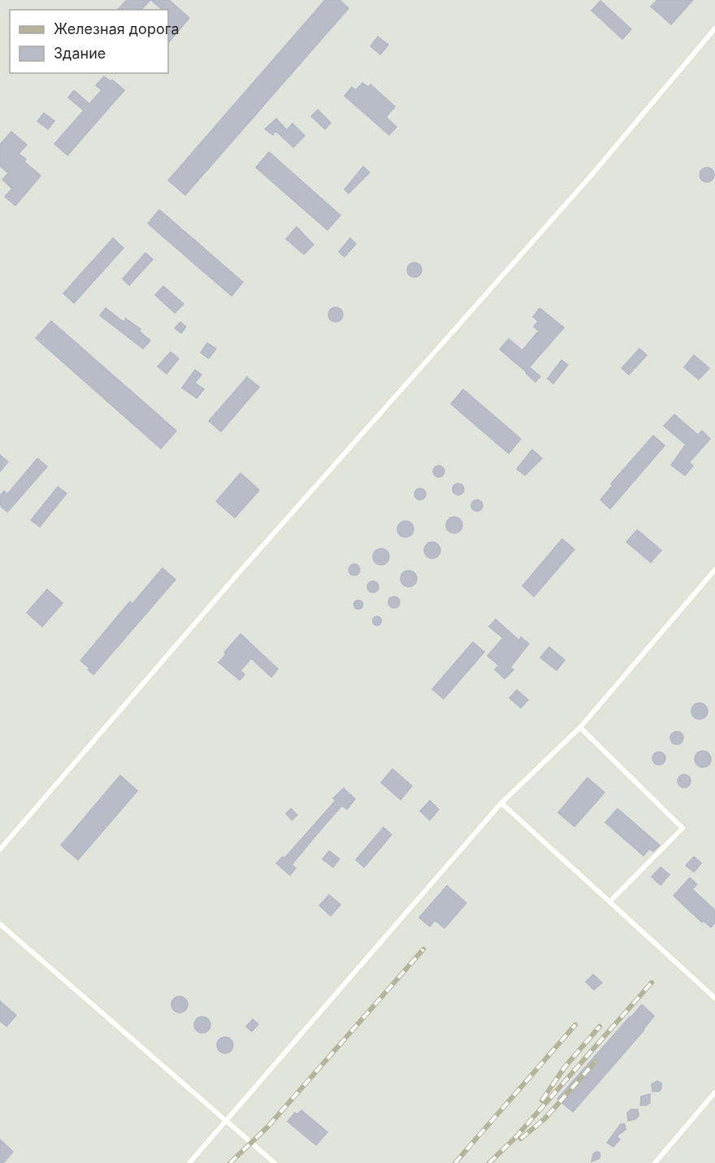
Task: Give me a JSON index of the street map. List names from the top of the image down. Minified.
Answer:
{"legend":["Железная дорога","Здание"]}
